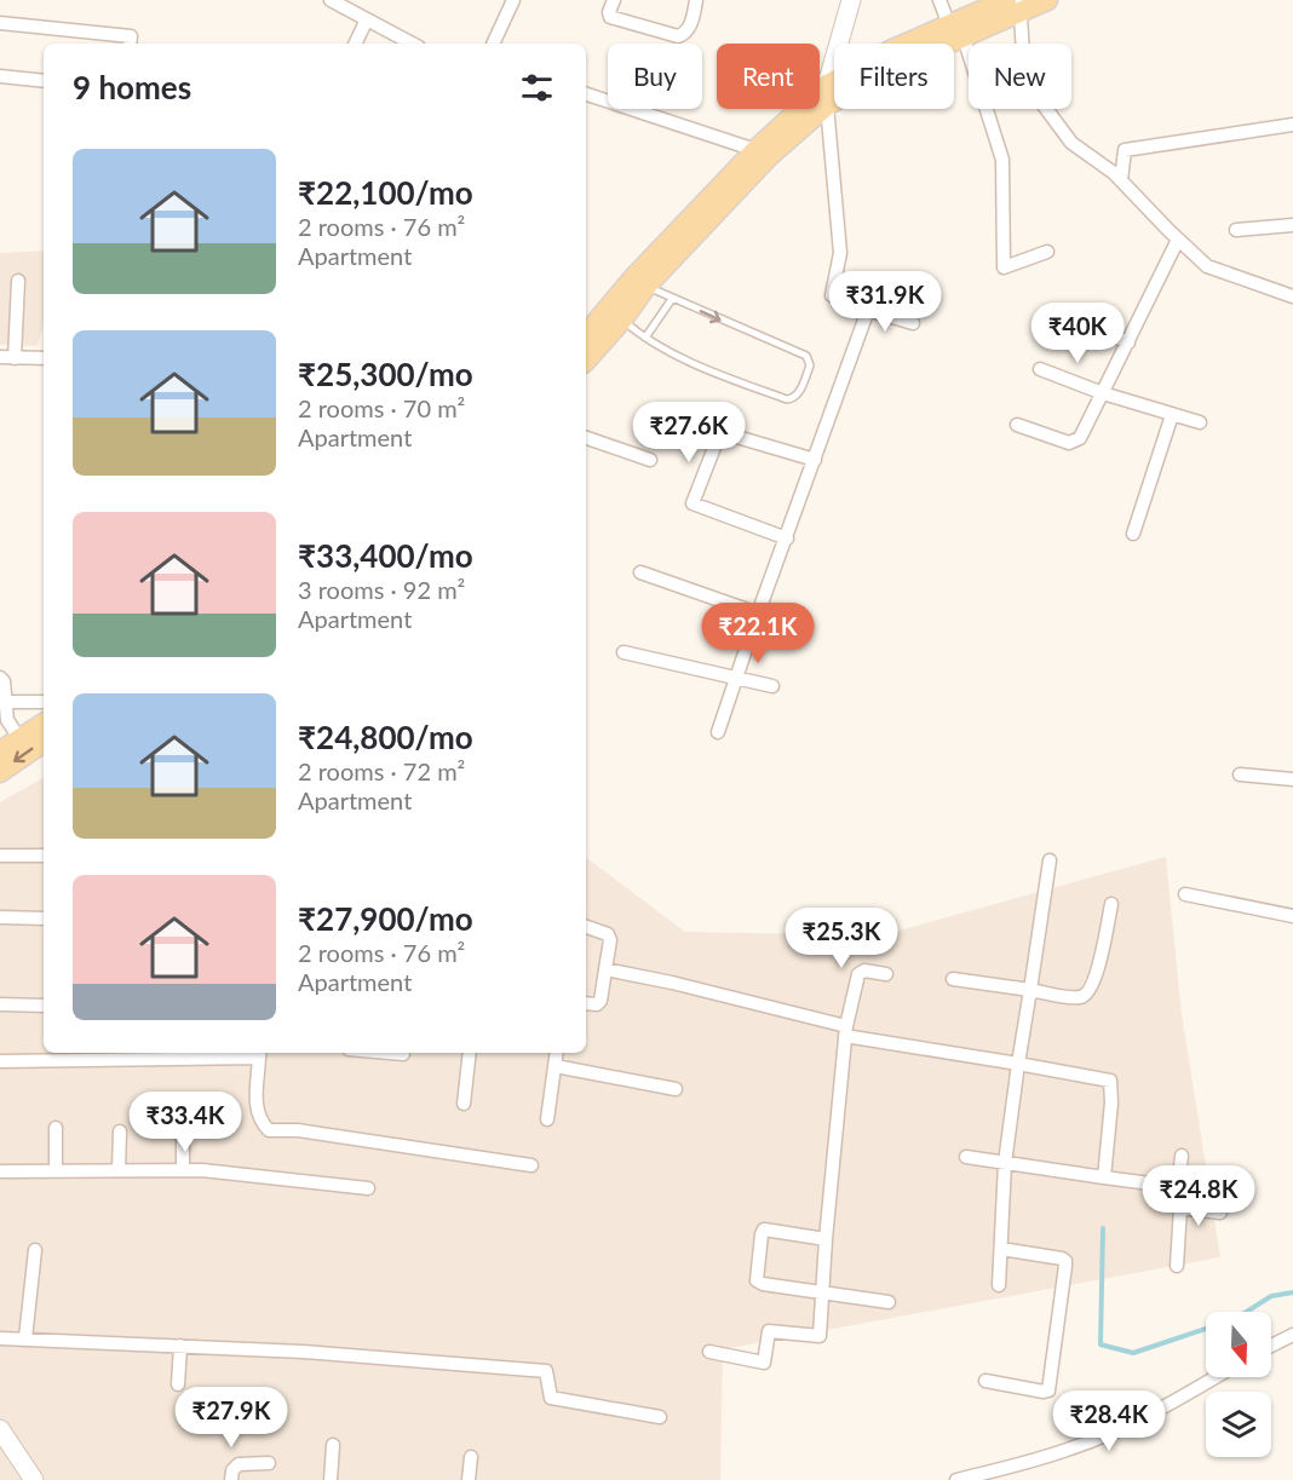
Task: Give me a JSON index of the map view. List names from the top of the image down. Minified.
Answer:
{"north":"bottom","page":{"chip":["Buy","Rent","Filters","New"],"heading":"9 homes","list":[{"name":"₹22,100/mo","note":"2 rooms · 76 m² · Apartment"},{"name":"₹25,300/mo","note":"2 rooms · 70 m² · Apartment"},{"name":"₹33,400/mo","note":"3 rooms · 92 m² · Apartment"},{"name":"₹24,800/mo","note":"2 rooms · 72 m² · Apartment"},{"name":"₹27,900/mo","note":"2 rooms · 76 m² · Apartment"}],"price":["₹31.9K","₹40K","₹27.6K","₹22.1K","₹25.3K","₹33.4K","₹24.8K","₹27.9K","₹28.4K"]}}
